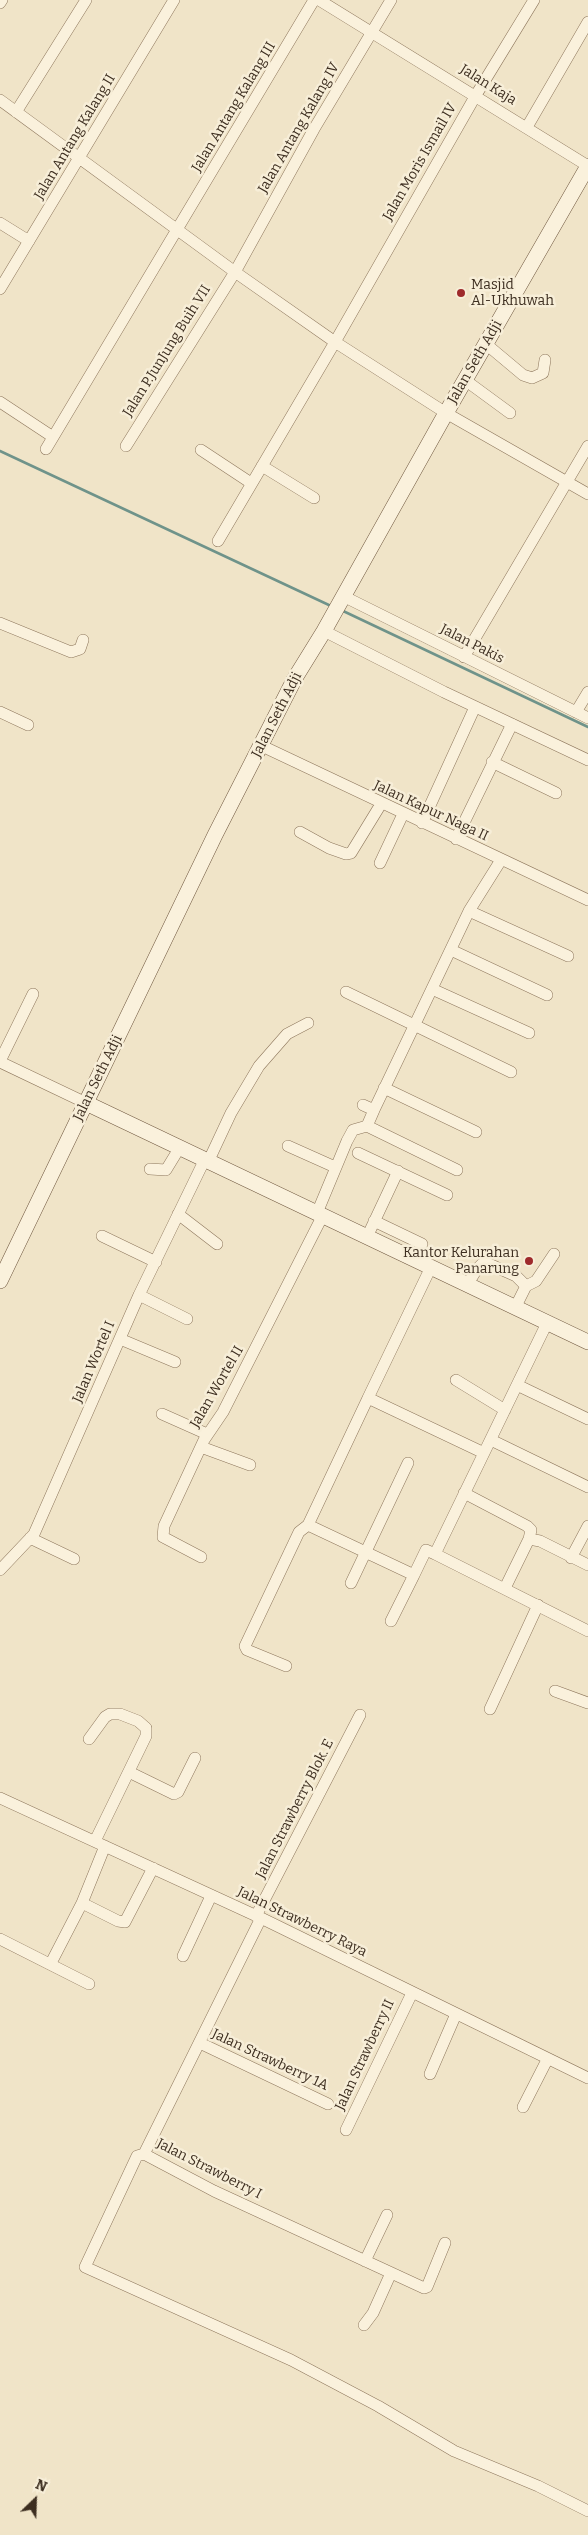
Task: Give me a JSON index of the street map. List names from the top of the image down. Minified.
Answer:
{"streets":{"street":["Jalan Kaja","Jalan Antang Kalang III","Jalan Antang Kalang IV","Jalan Antang Kalang II","Jalan Moris Ismail IV","Jalan P.JunJung Buih VII","Jalan Seth Adji","Jalan Pakis","Jalan Kapur Naga II","Jalan Wortel I","Jalan Wortel II","Jalan Strawberry Blok. E","Jalan Strawberry Raya","Jalan Strawberry II","Jalan Strawberry 1A","Jalan Strawberry I"]},"crossings":[["Jalan Kaja","Jalan Antang Kalang IV"],["Jalan Kaja","Jalan Moris Ismail IV"],["Jalan Kaja","Jalan Seth Adji"],["Jalan Antang Kalang IV","Jalan P.JunJung Buih VII"],["Jalan Seth Adji","Jalan Pakis"],["Jalan Seth Adji","Jalan Kapur Naga II"],["Jalan Strawberry Blok. E","Jalan Strawberry Raya"],["Jalan Strawberry Blok. E","Jalan Strawberry I"],["Jalan Strawberry Raya","Jalan Strawberry II"],["Jalan Strawberry Raya","Jalan Strawberry I"],["Jalan Strawberry 1A","Jalan Strawberry I"]],"places":["Masjid Al-Ukhuwah","Kantor Kelurahan Panarung"],"north":"top right"}
